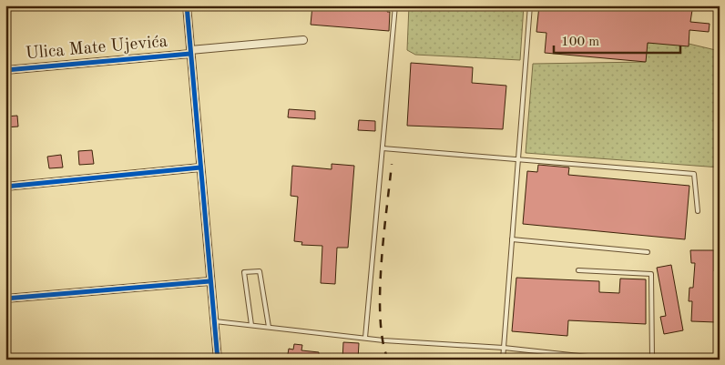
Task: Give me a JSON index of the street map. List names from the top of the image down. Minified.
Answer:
{"streets":{"street":["Ulica Mate Ujevića"]},"scale_bar":"100 m"}
